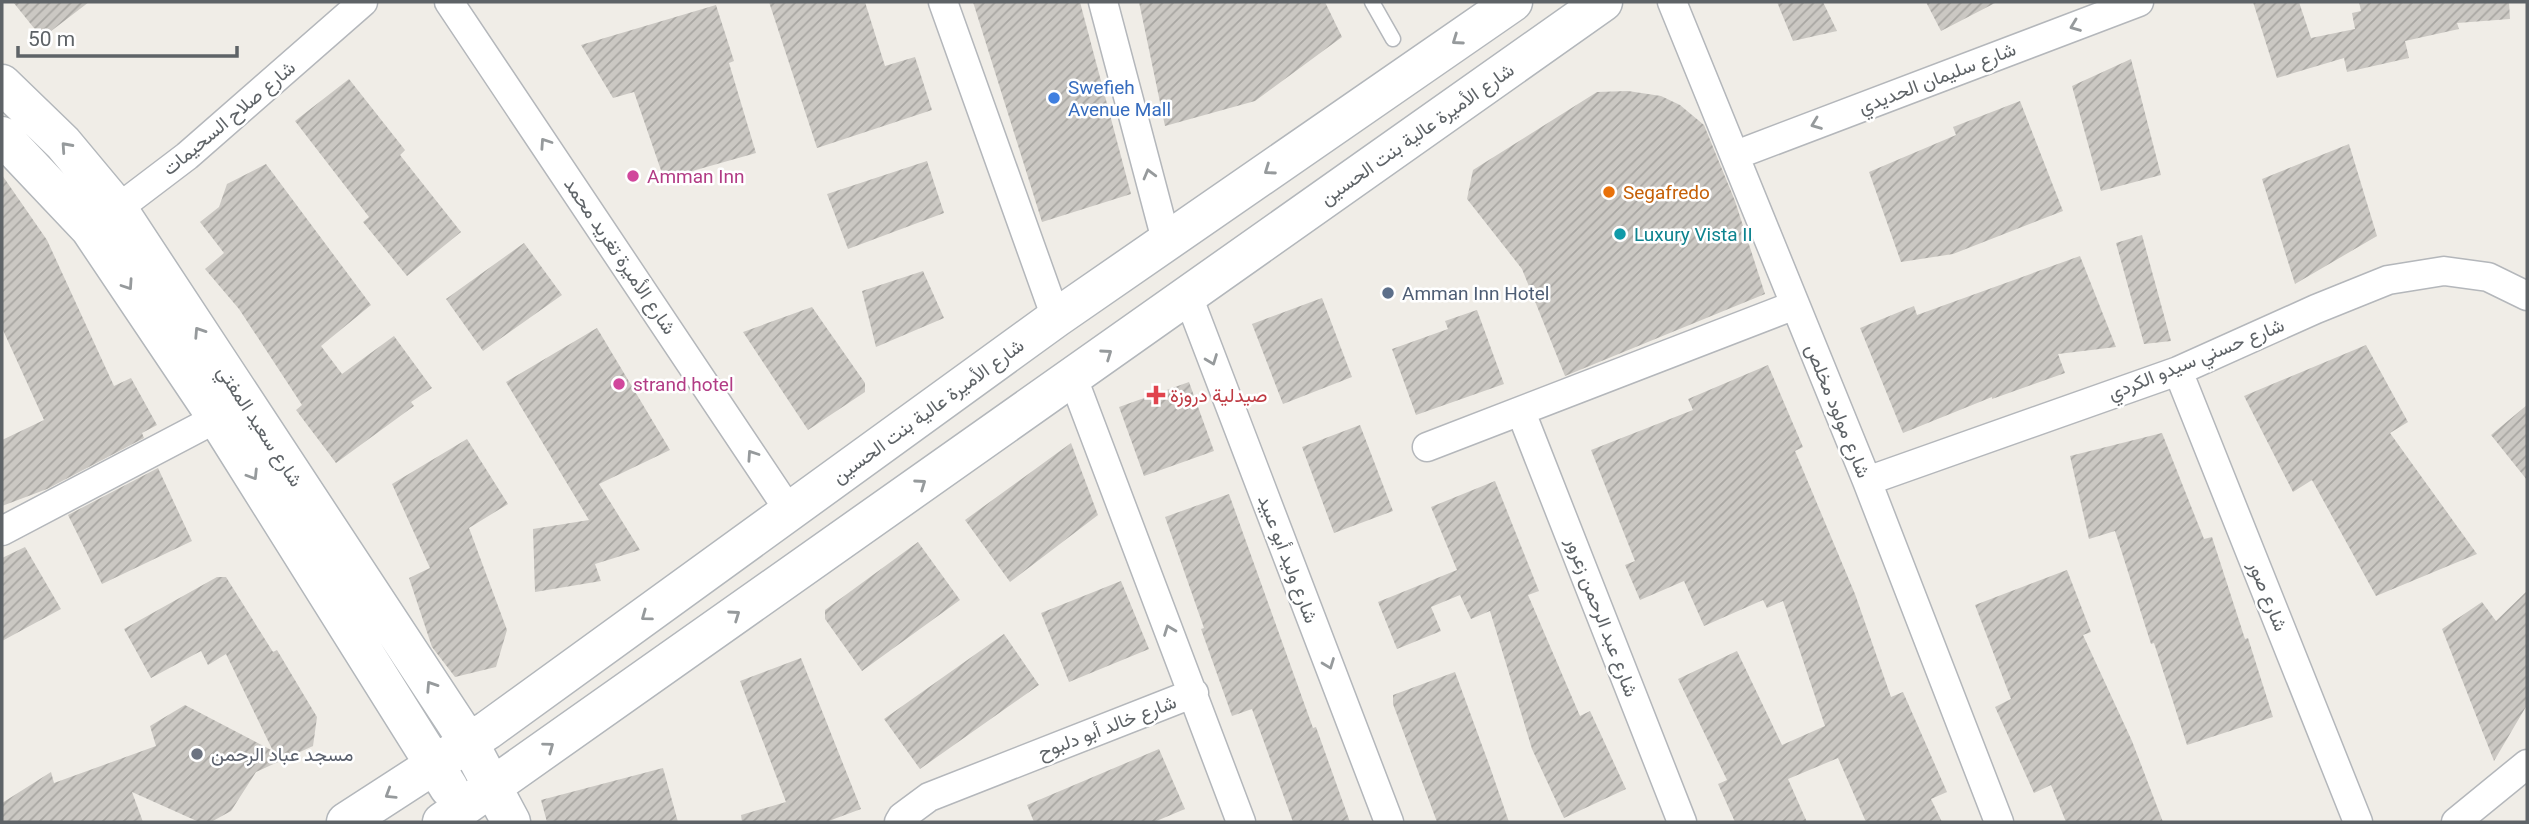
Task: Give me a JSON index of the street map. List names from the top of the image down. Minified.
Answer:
{"streets":{"main road":["شارع الأميرة عالية بنت الحسين","شارع سعيد المفتي"],"street":["شارع سليمان الحديدي","شارع صلاح السحيمات","شارع الأميرة تغريد محمد","شارع حسني سيدو الكردي","شارع مولود مخلص","شارع وليد أبو عبيد","شارع صور","شارع عبد الرحمن زعرور","شارع خالد أبو دلبوح"]},"crossings":[["شارع سليمان الحديدي","شارع مولود مخلص"],["شارع صلاح السحيمات","شارع سعيد المفتي"],["شارع الأميرة عالية بنت الحسين","شارع الأميرة تغريد محمد"],["شارع الأميرة عالية بنت الحسين","شارع سعيد المفتي"],["شارع الأميرة عالية بنت الحسين","شارع وليد أبو عبيد"],["شارع حسني سيدو الكردي","شارع مولود مخلص"],["شارع حسني سيدو الكردي","شارع صور"]],"one_way":["شارع سليمان الحديدي","شارع الأميرة تغريد محمد"],"places":{"other":["Swefieh Avenue Mall","Amman Inn","Segafredo","Luxury Vista II","Amman Inn Hotel","strand hotel","مسجد عباد الرحمن"],"health":["صيدلية دروزة"]},"scale_bar":"50 m"}
